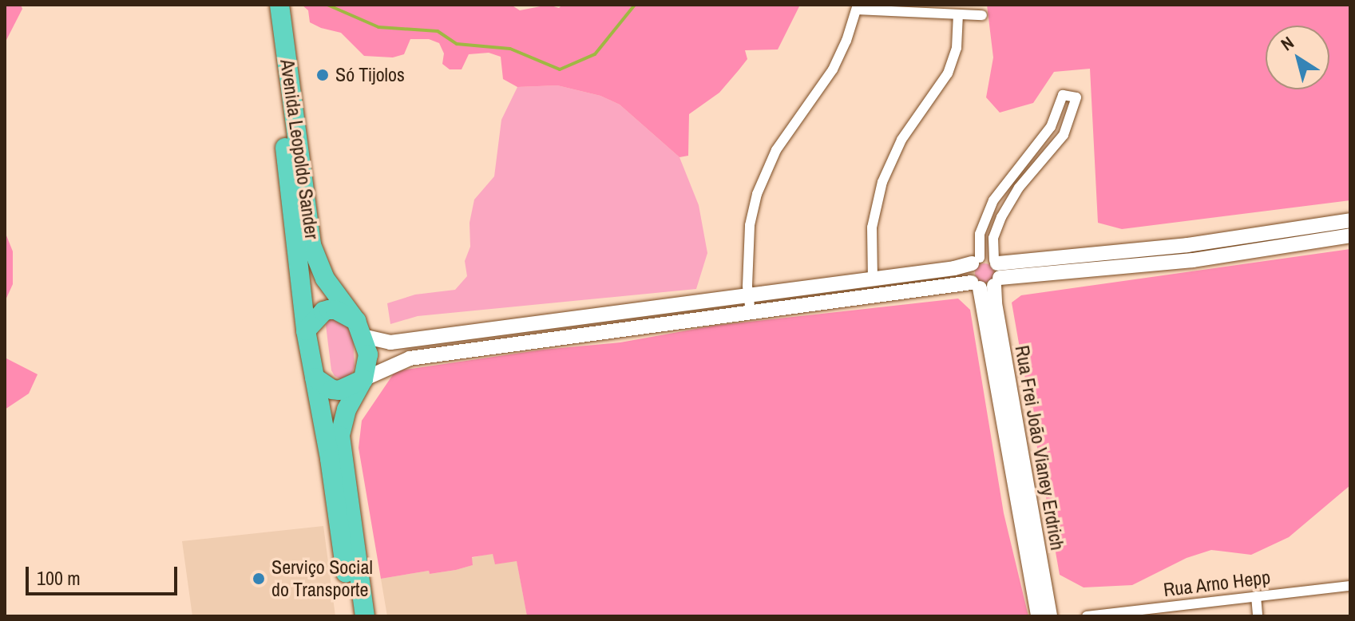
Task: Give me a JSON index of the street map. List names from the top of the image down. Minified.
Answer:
{"streets":{"highway":["Avenida Leopoldo Sander"],"street":["Rua Frei João Vianey Erdrich","Rua Arno Hepp"]},"places":["Só Tijolos","Serviço Social do Transporte"],"scale_bar":"100 m","north":"top left"}
